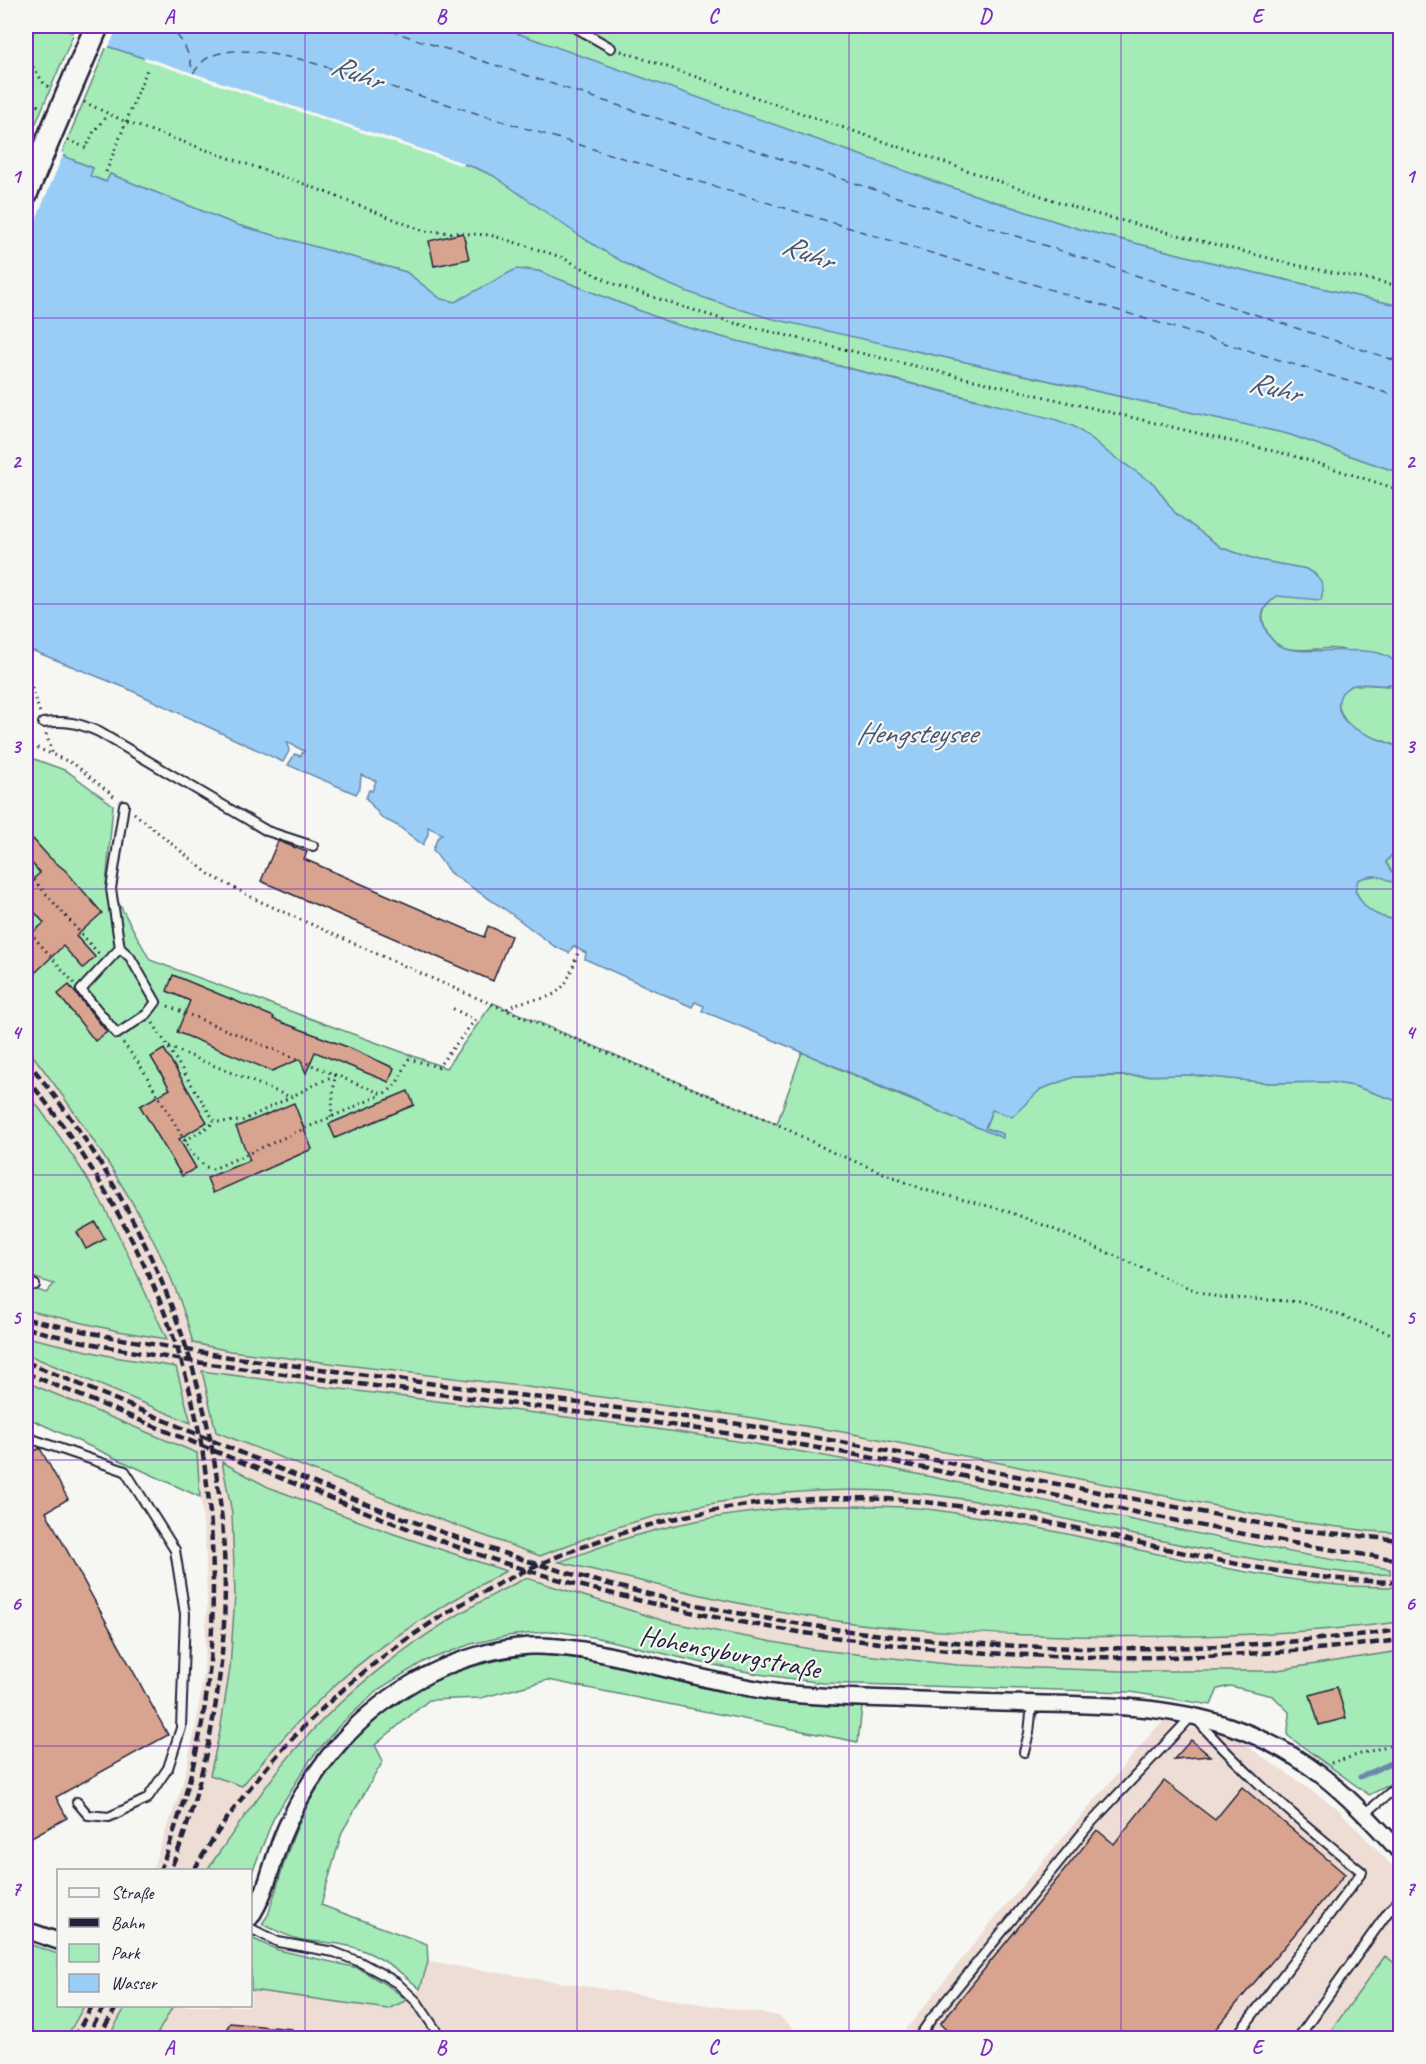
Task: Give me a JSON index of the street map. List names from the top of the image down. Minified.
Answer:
{"streets":{"street":["Hohensyburgstraße"]},"water":["Ruhr","Hengsteysee"],"legend":["Straße","Bahn","Park","Wasser"],"grid":{"columns":["A","B","C","D","E"],"rows":["1","2","3","4","5","6","7"]}}
